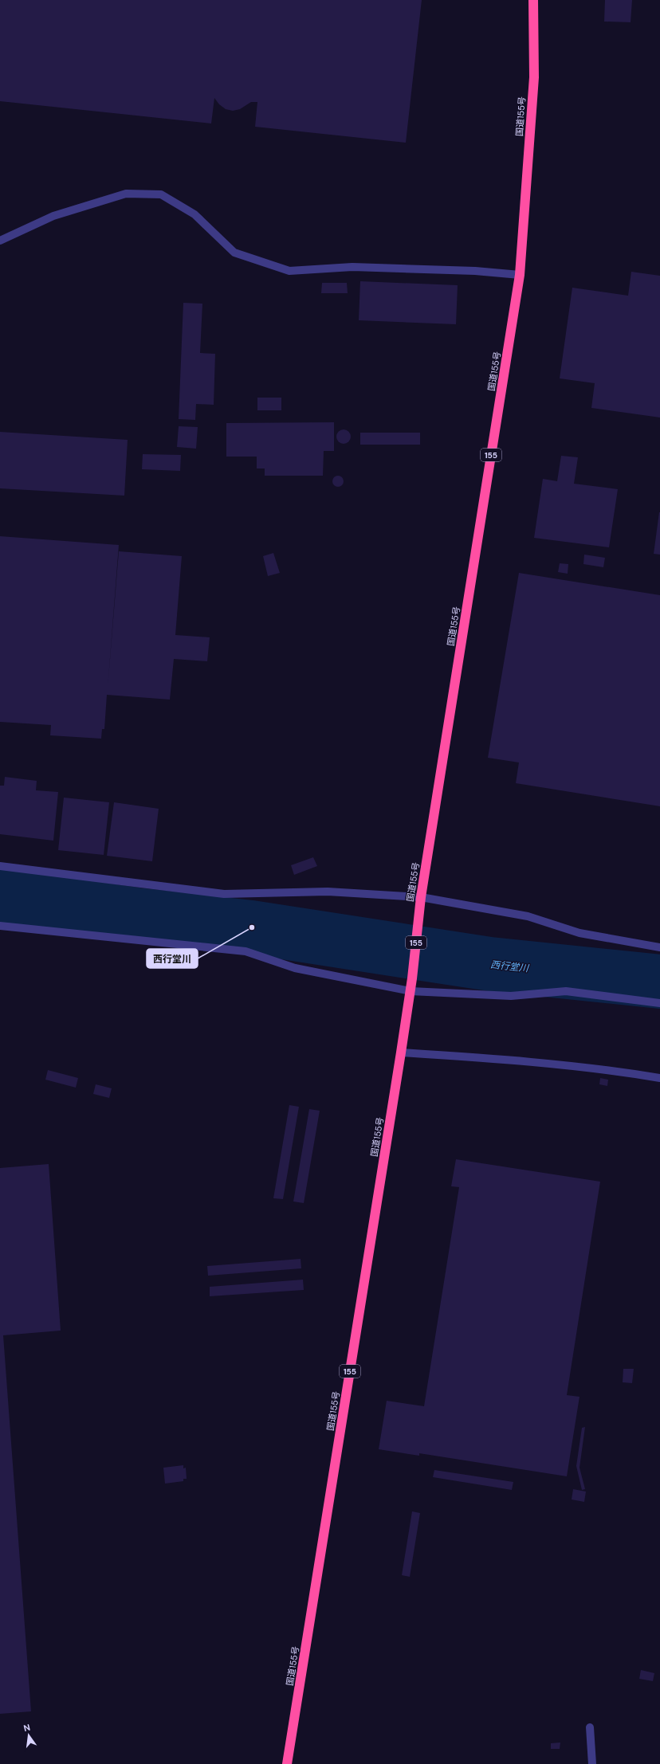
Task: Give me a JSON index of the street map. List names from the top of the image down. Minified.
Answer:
{"streets":{"highway":["国道155号","155"]},"water":["西行堂川"],"places":["西行堂川"],"north":"top"}
